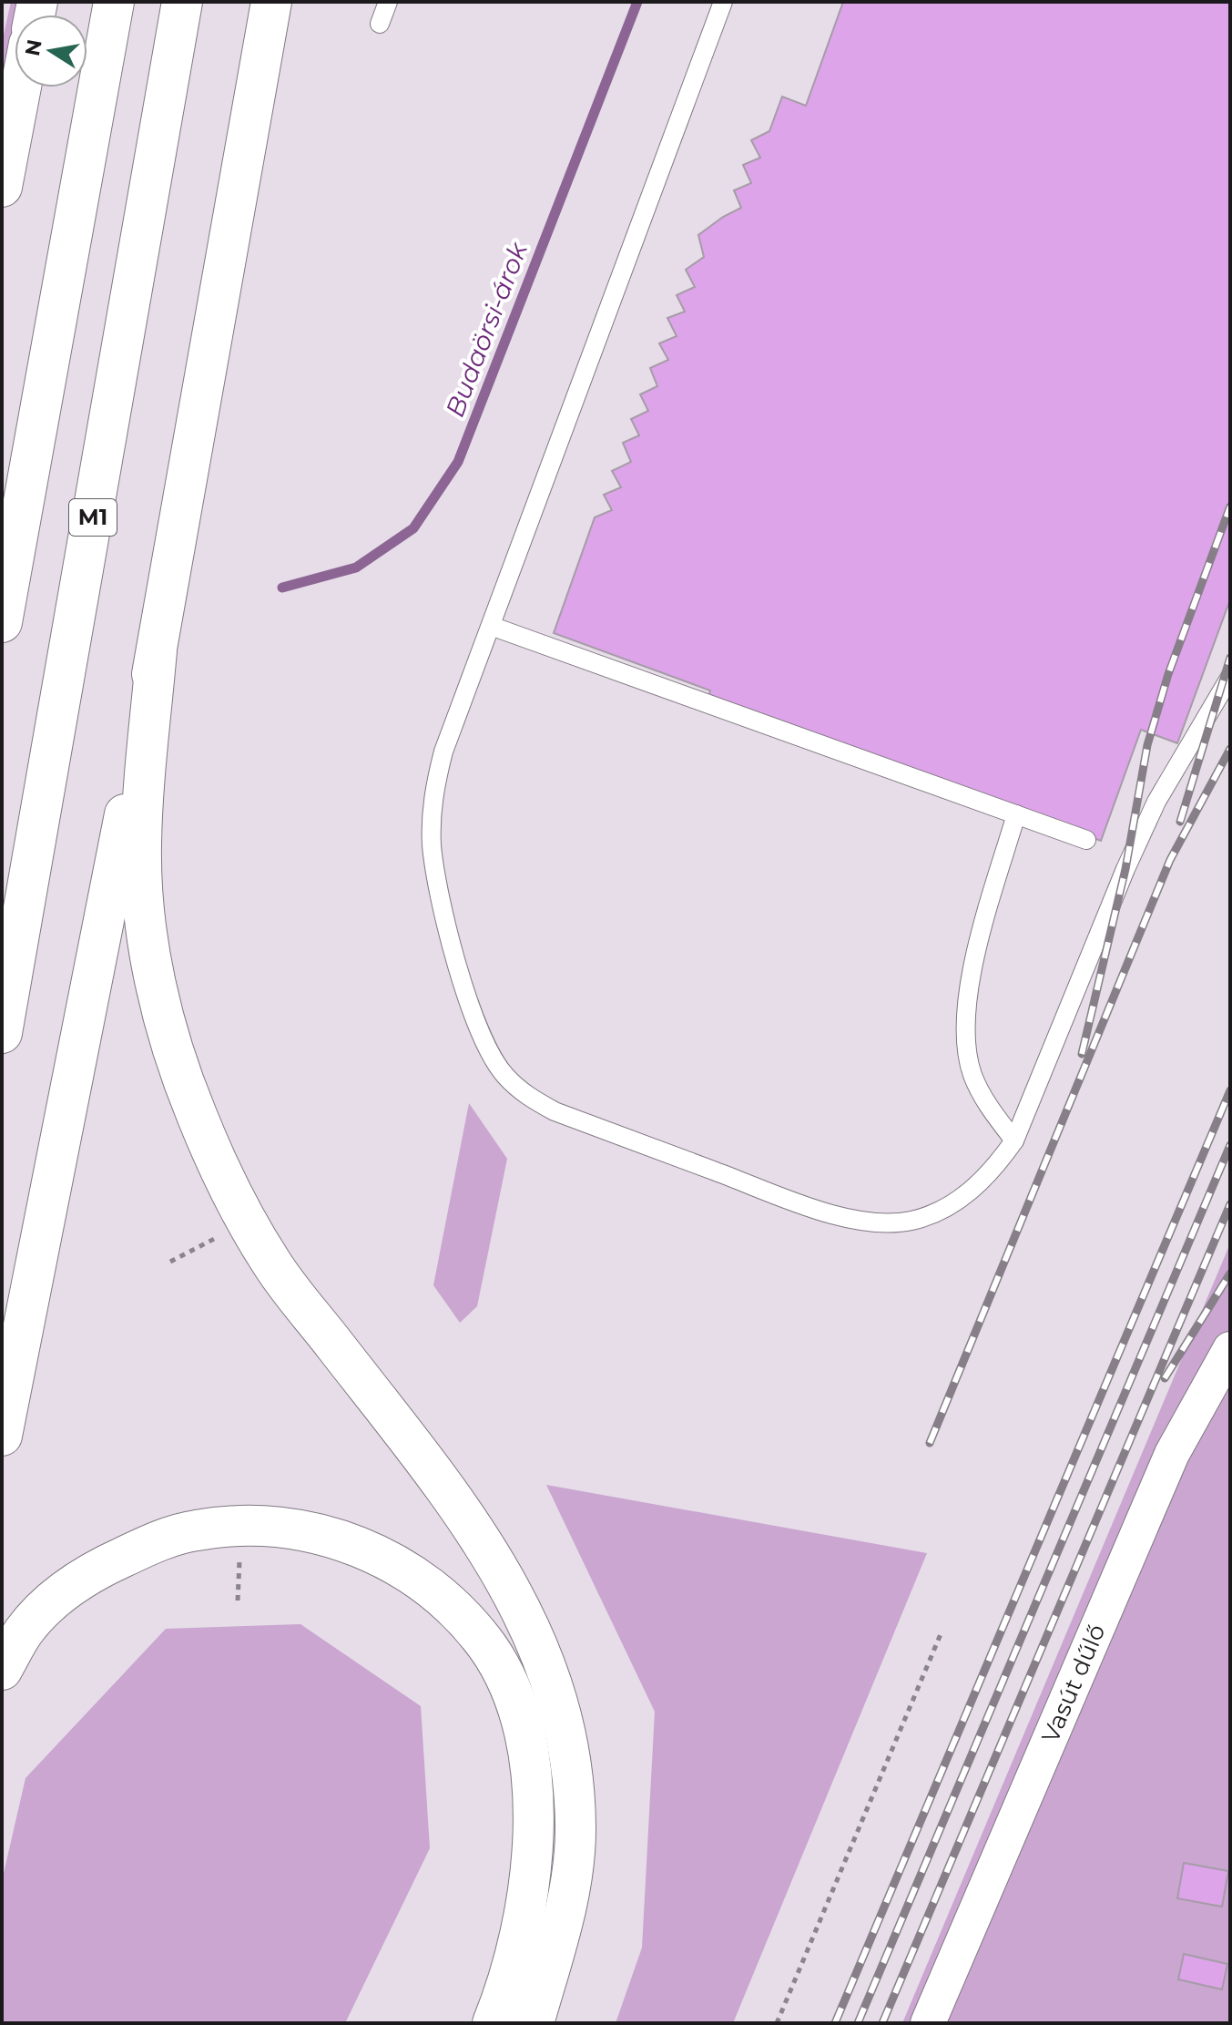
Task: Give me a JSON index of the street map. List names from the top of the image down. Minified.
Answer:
{"streets":{"highway":["M1"],"street":["Vasút dűlő"]},"water":["Budaörsi-árok"],"north":"left"}
